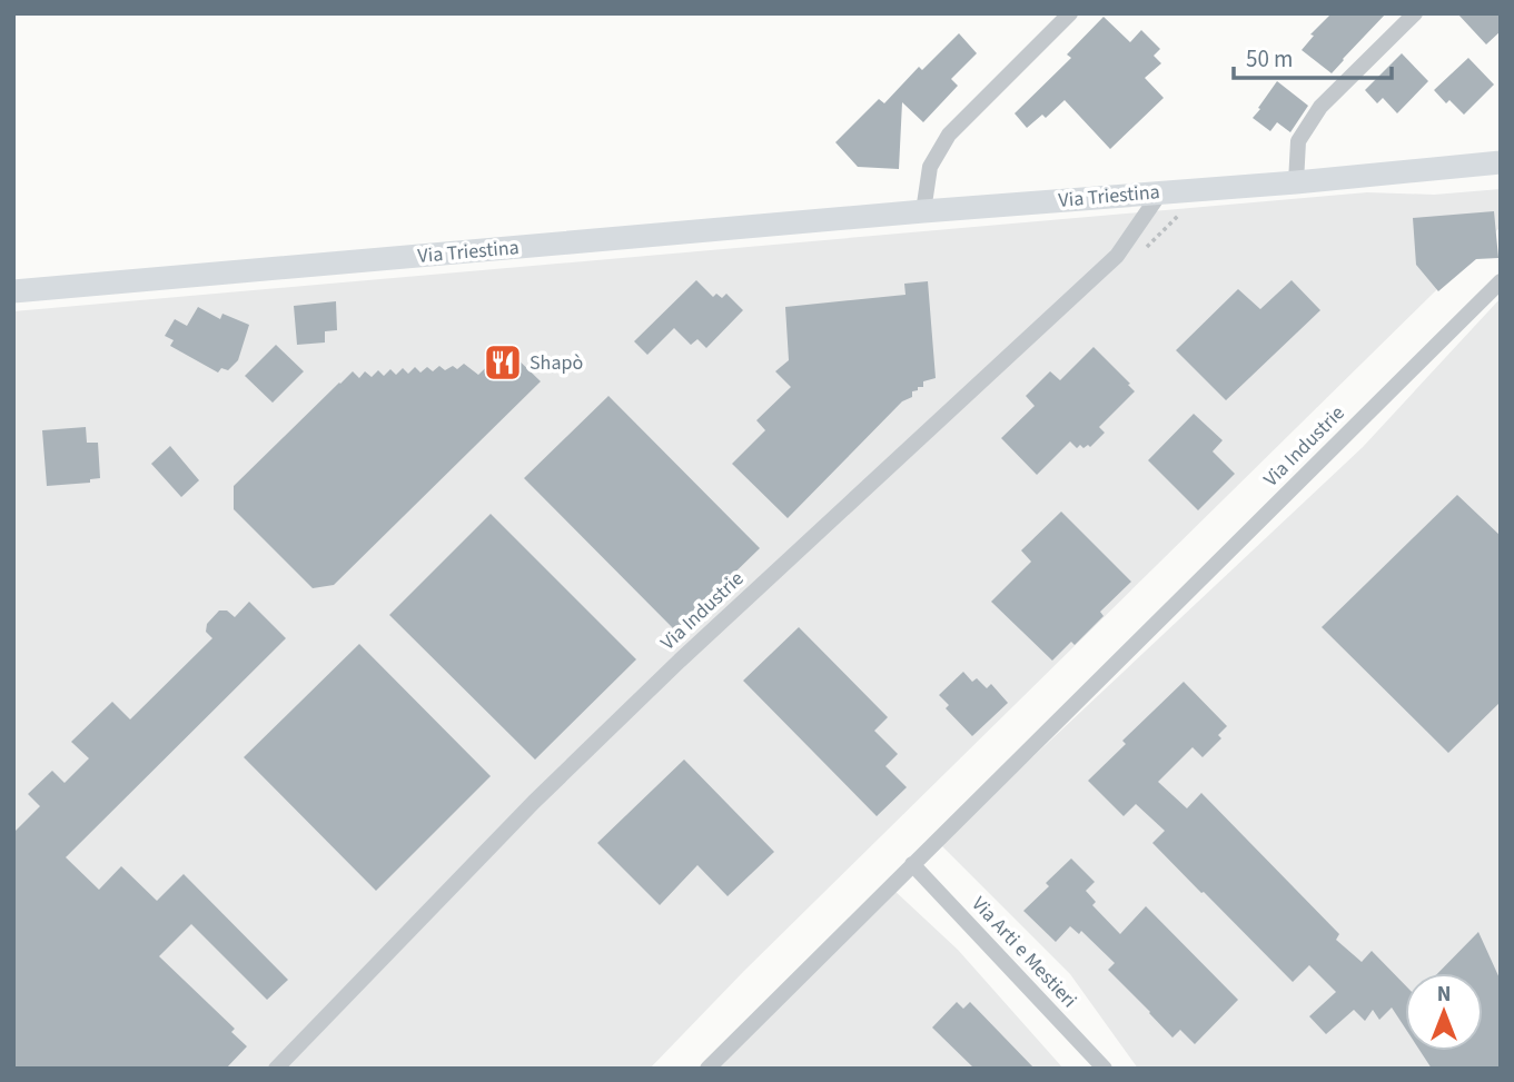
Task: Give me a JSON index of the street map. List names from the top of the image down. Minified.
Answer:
{"streets":{"main road":["Via Triestina"],"street":["Via Industrie","Via Arti e Mestieri"]},"crossings":[["Via Triestina","Via Industrie"],["Via Industrie","Via Arti e Mestieri"]],"places":{"restaurant":["Shapò"]},"scale_bar":"50 m","north":"top"}
